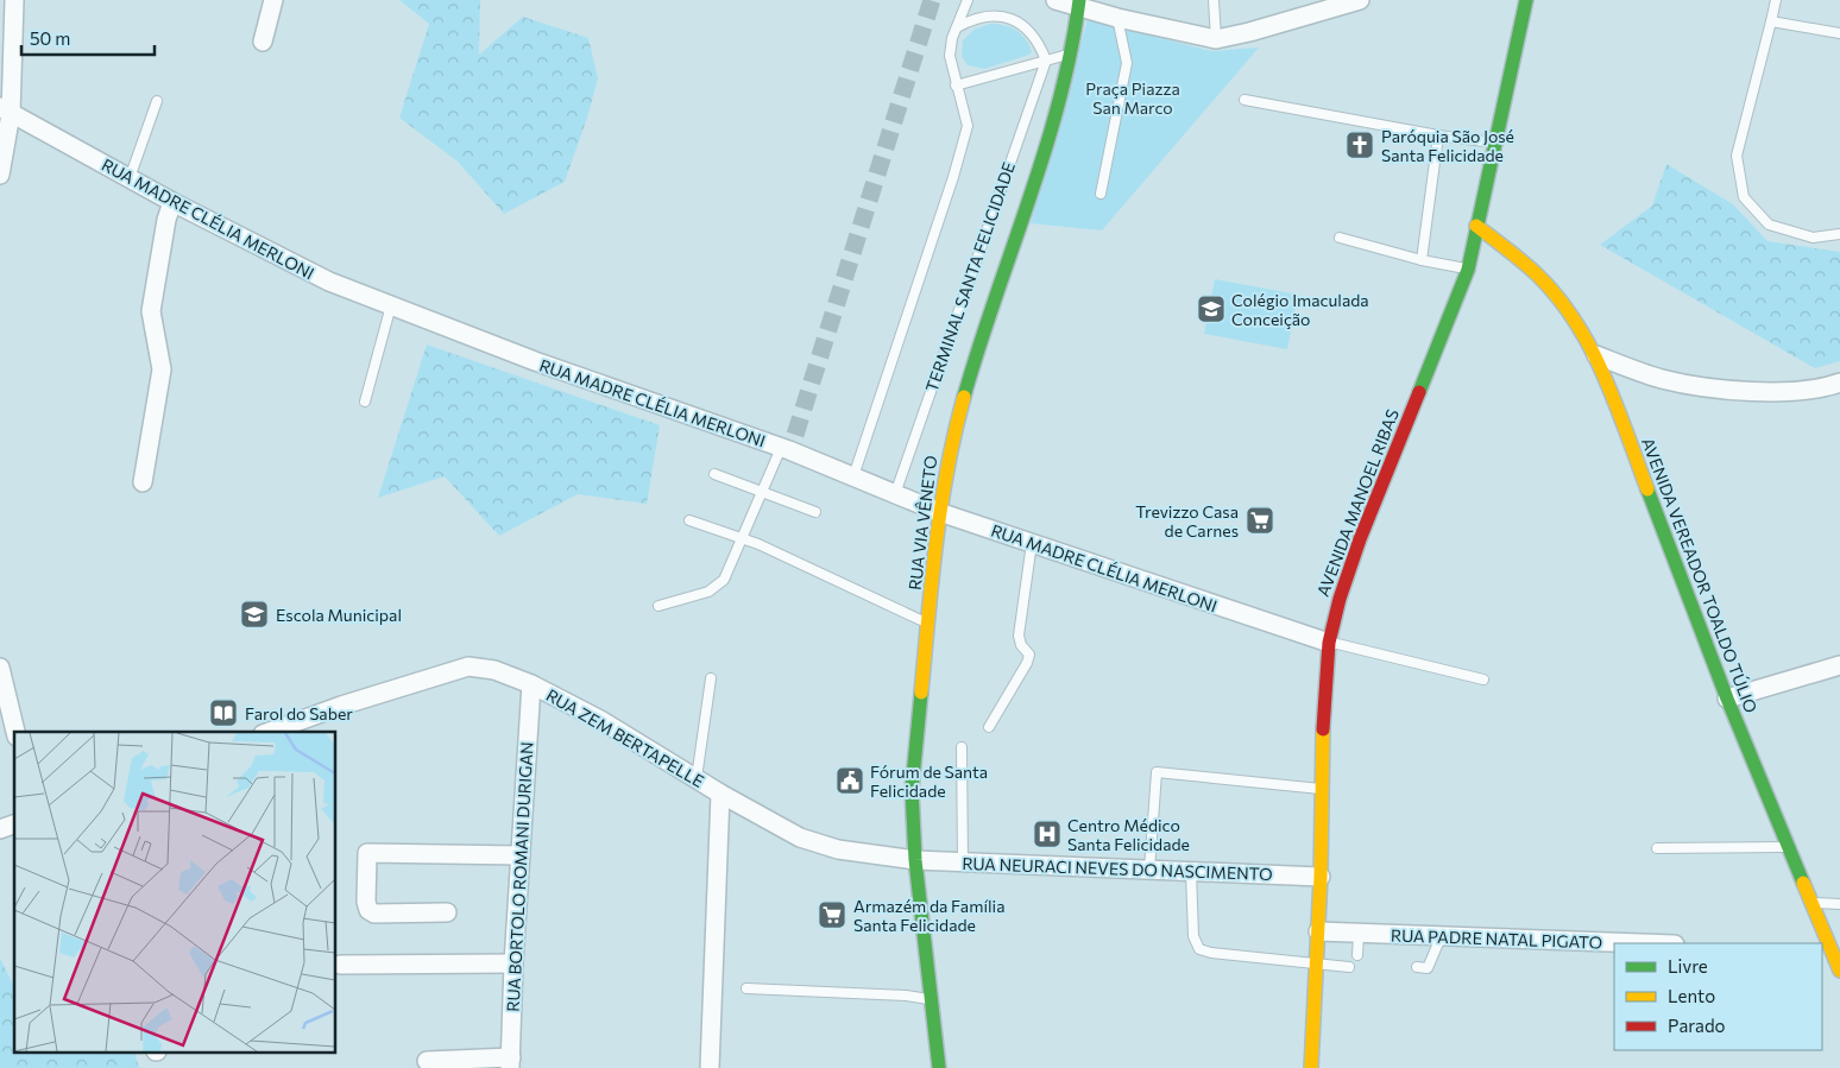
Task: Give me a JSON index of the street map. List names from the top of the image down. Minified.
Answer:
{"streets":{"main road":["AVENIDA MANOEL RIBAS","RUA VIA VÊNETO","AVENIDA VEREADOR TOALDO TÚLIO"],"street":["RUA MADRE CLÉLIA MERLONI","RUA ZEM BERTAPELLE","RUA NEURACI NEVES DO NASCIMENTO","RUA BORTOLO ROMANI DURIGAN","RUA PADRE NATAL PIGATO"],"lane":["TERMINAL SANTA FELICIDADE"]},"crossings":[["RUA MADRE CLÉLIA MERLONI","TERMINAL SANTA FELICIDADE"],["RUA MADRE CLÉLIA MERLONI","AVENIDA MANOEL RIBAS"],["RUA MADRE CLÉLIA MERLONI","RUA VIA VÊNETO"],["AVENIDA MANOEL RIBAS","AVENIDA VEREADOR TOALDO TÚLIO"],["AVENIDA MANOEL RIBAS","RUA NEURACI NEVES DO NASCIMENTO"],["AVENIDA MANOEL RIBAS","RUA PADRE NATAL PIGATO"],["RUA VIA VÊNETO","RUA ZEM BERTAPELLE"],["RUA VIA VÊNETO","RUA NEURACI NEVES DO NASCIMENTO"],["RUA ZEM BERTAPELLE","RUA NEURACI NEVES DO NASCIMENTO"],["RUA ZEM BERTAPELLE","RUA BORTOLO ROMANI DURIGAN"]],"parks":["Praça Piazza San Marco"],"places":{"church":["Paróquia São José Santa Felicidade"],"school or university":["Colégio Imaculada Conceição","Escola Municipal"],"supermarket":["Trevizzo Casa de Carnes","Armazém da Família Santa Felicidade"],"library":["Farol do Saber"],"public building":["Fórum de Santa Felicidade"],"hospital":["Centro Médico Santa Felicidade"]},"legend":["Livre","Lento","Parado"],"scale_bar":"50 m"}
